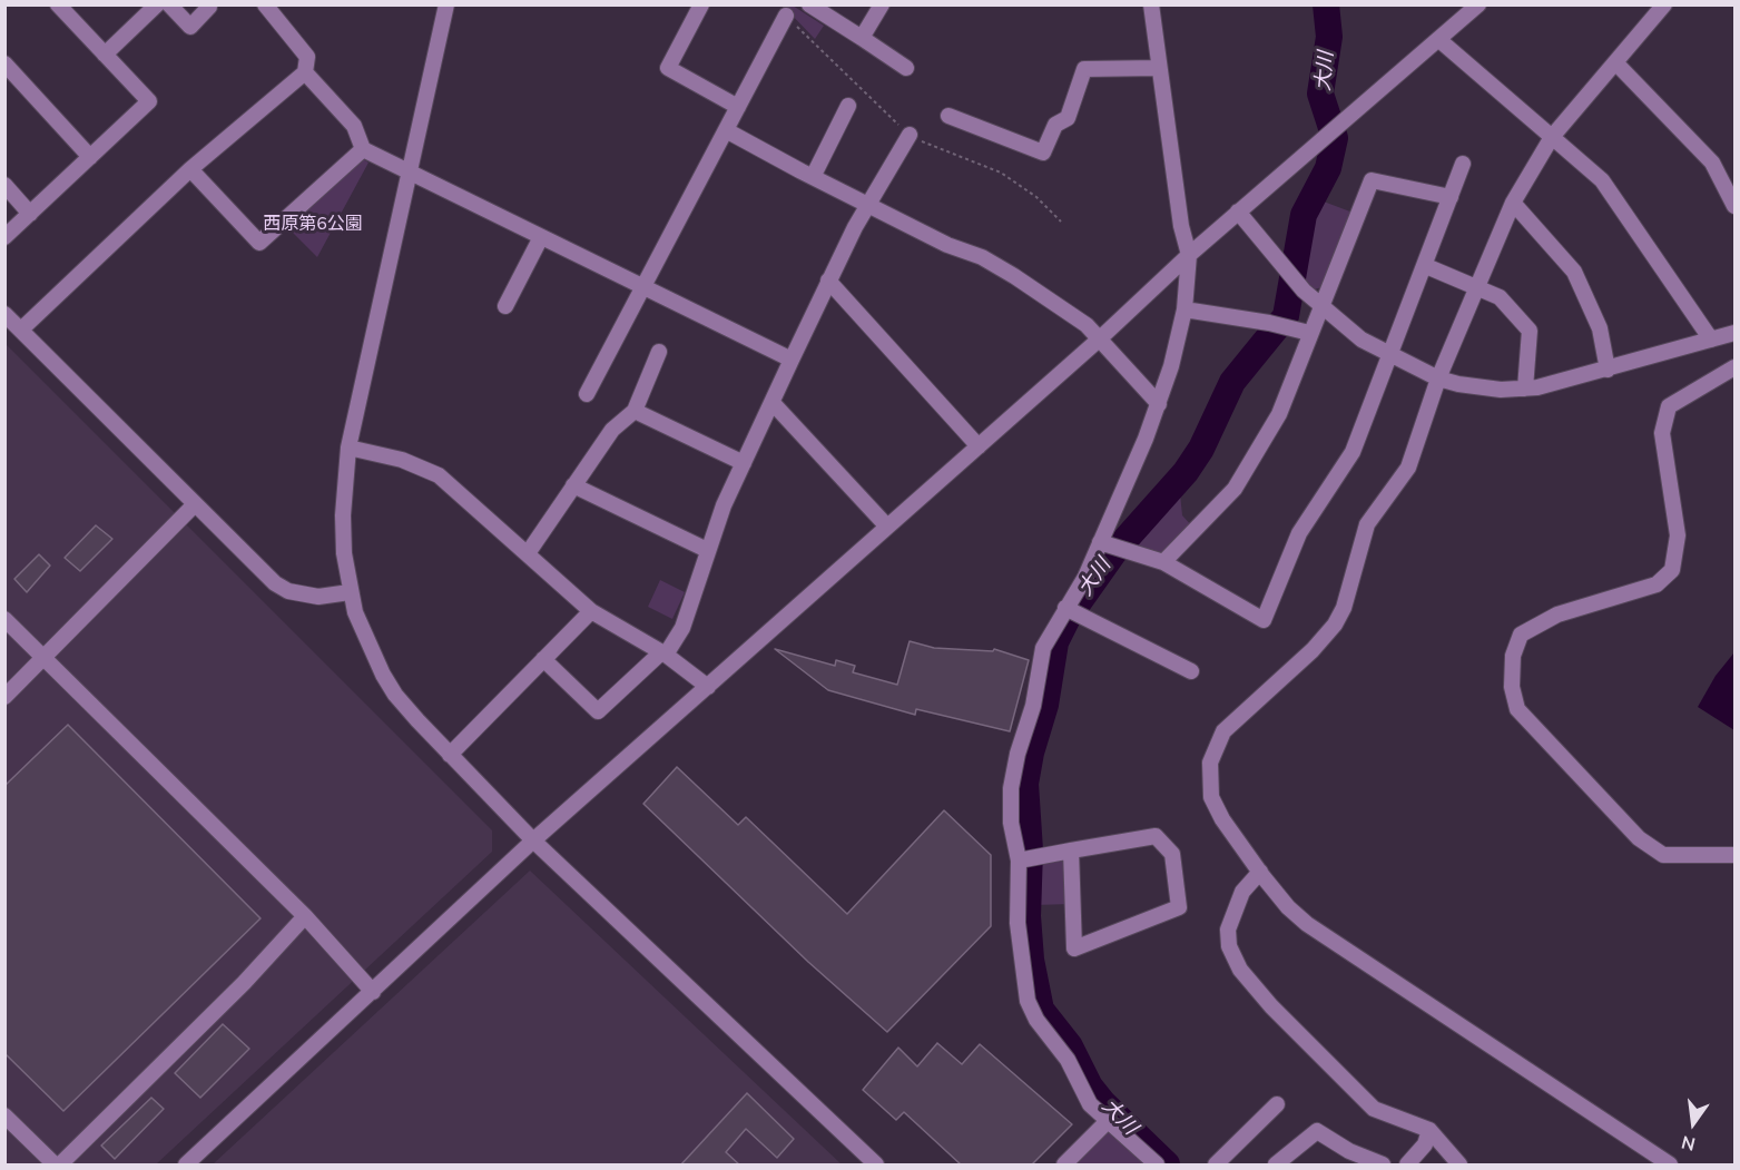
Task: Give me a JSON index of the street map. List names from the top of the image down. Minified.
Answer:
{"water":["大川"],"parks":["西原第6公園"],"north":"bottom"}
